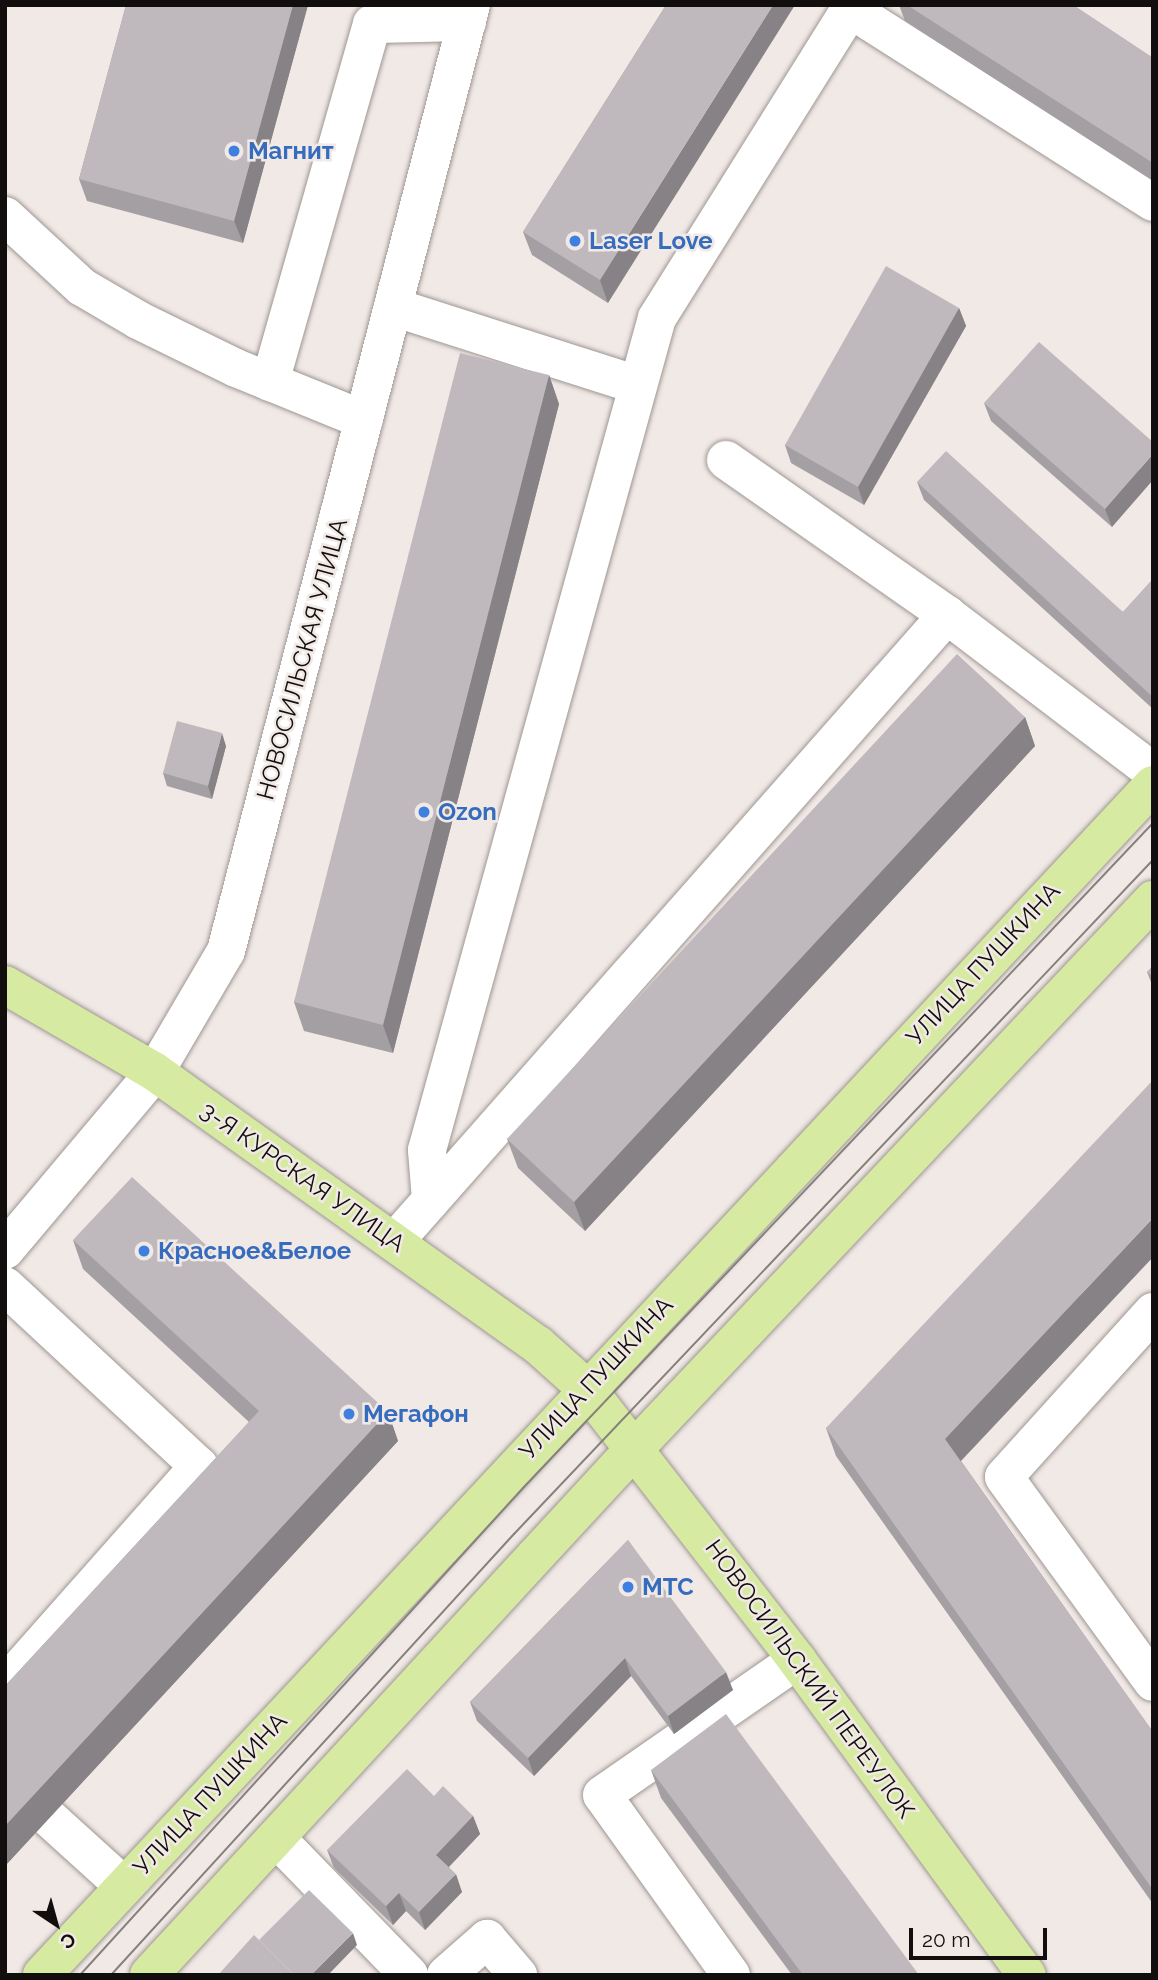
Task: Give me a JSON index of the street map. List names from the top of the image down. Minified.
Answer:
{"streets":{"main road":["УЛИЦА ПУШКИНА","3-Я КУРСКАЯ УЛИЦА","НОВОСИЛЬСКИЙ ПЕРЕУЛОК"],"street":["НОВОСИЛЬСКАЯ УЛИЦА"]},"crossings":[["НОВОСИЛЬСКАЯ УЛИЦА","3-Я КУРСКАЯ УЛИЦА"],["УЛИЦА ПУШКИНА","3-Я КУРСКАЯ УЛИЦА"],["УЛИЦА ПУШКИНА","НОВОСИЛЬСКИЙ ПЕРЕУЛОК"],["3-Я КУРСКАЯ УЛИЦА","НОВОСИЛЬСКИЙ ПЕРЕУЛОК"]],"places":["Магнит","Laser Love","Ozon","Красное&Белое","Мегафон","МТС"],"scale_bar":"20 m","north":"bottom right"}
